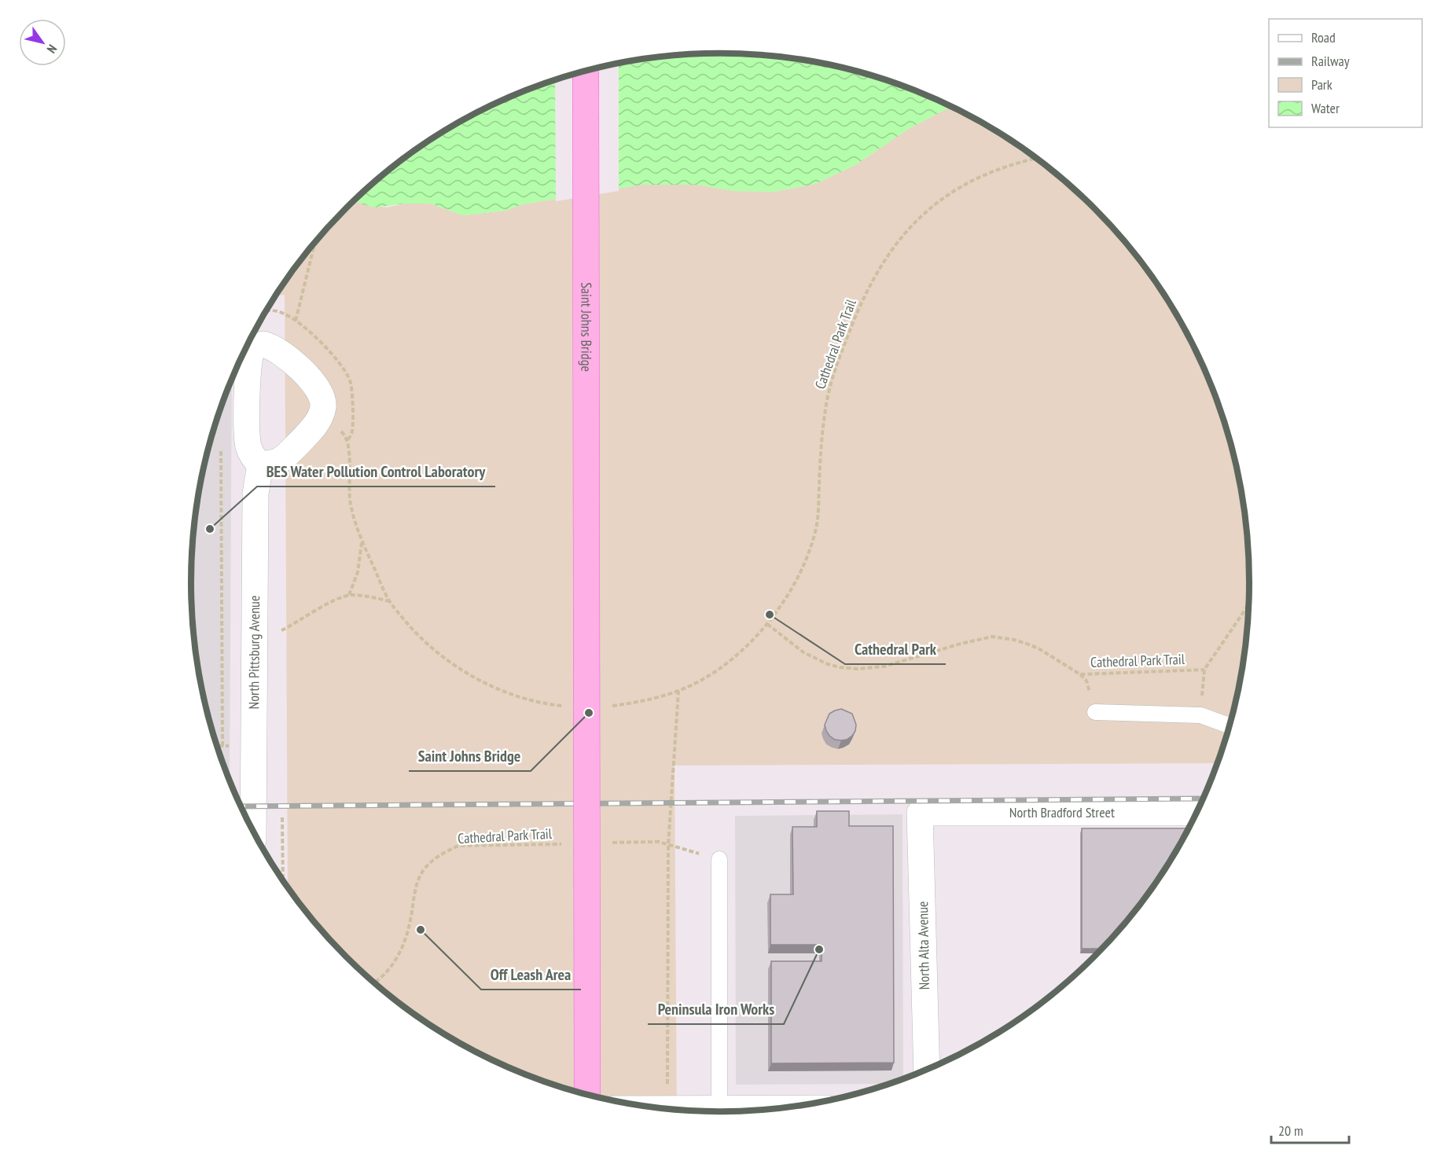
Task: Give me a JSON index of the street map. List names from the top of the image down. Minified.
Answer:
{"streets":{"main road":["Saint Johns Bridge"],"street":["North Pittsburg Avenue","North Bradford Street","North Alta Avenue"],"path":["Cathedral Park Trail"]},"crossings":[["North Bradford Street","North Alta Avenue"]],"places":["BES Water Pollution Control Laboratory","Cathedral Park","Saint Johns Bridge","Off Leash Area","Peninsula Iron Works"],"legend":["Road","Railway","Park","Water"],"scale_bar":"20 m","north":"bottom right"}
